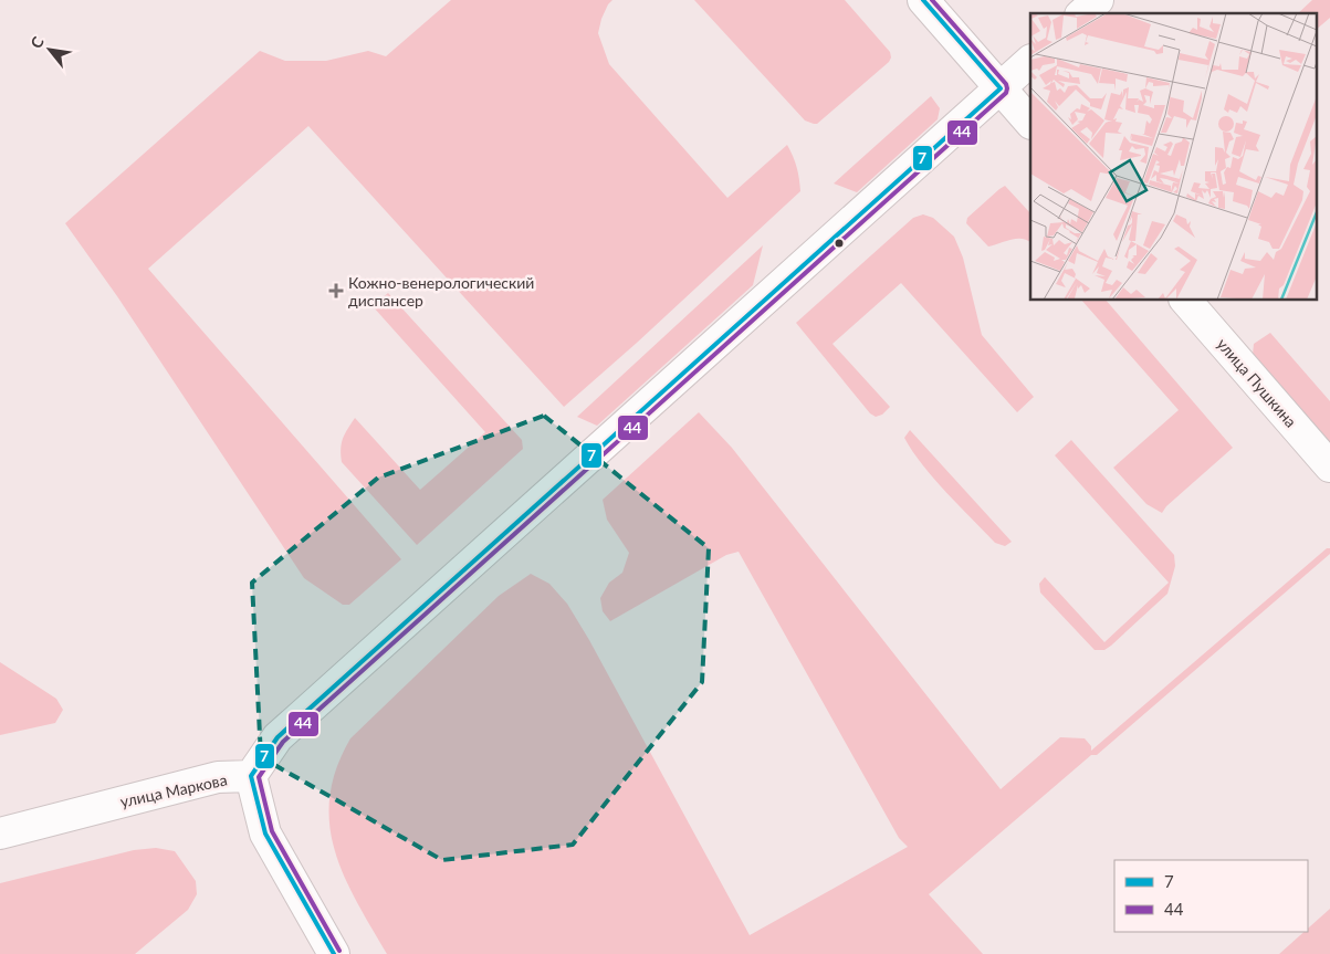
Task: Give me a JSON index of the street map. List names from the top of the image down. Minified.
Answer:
{"streets":{"street":["улица Пушкина","улица Маркова"]},"places":{"health":["Кожно-венерологический диспансер"]},"lines":["transit line 7","transit line 44"],"legend":["7","44"],"north":"top left"}
